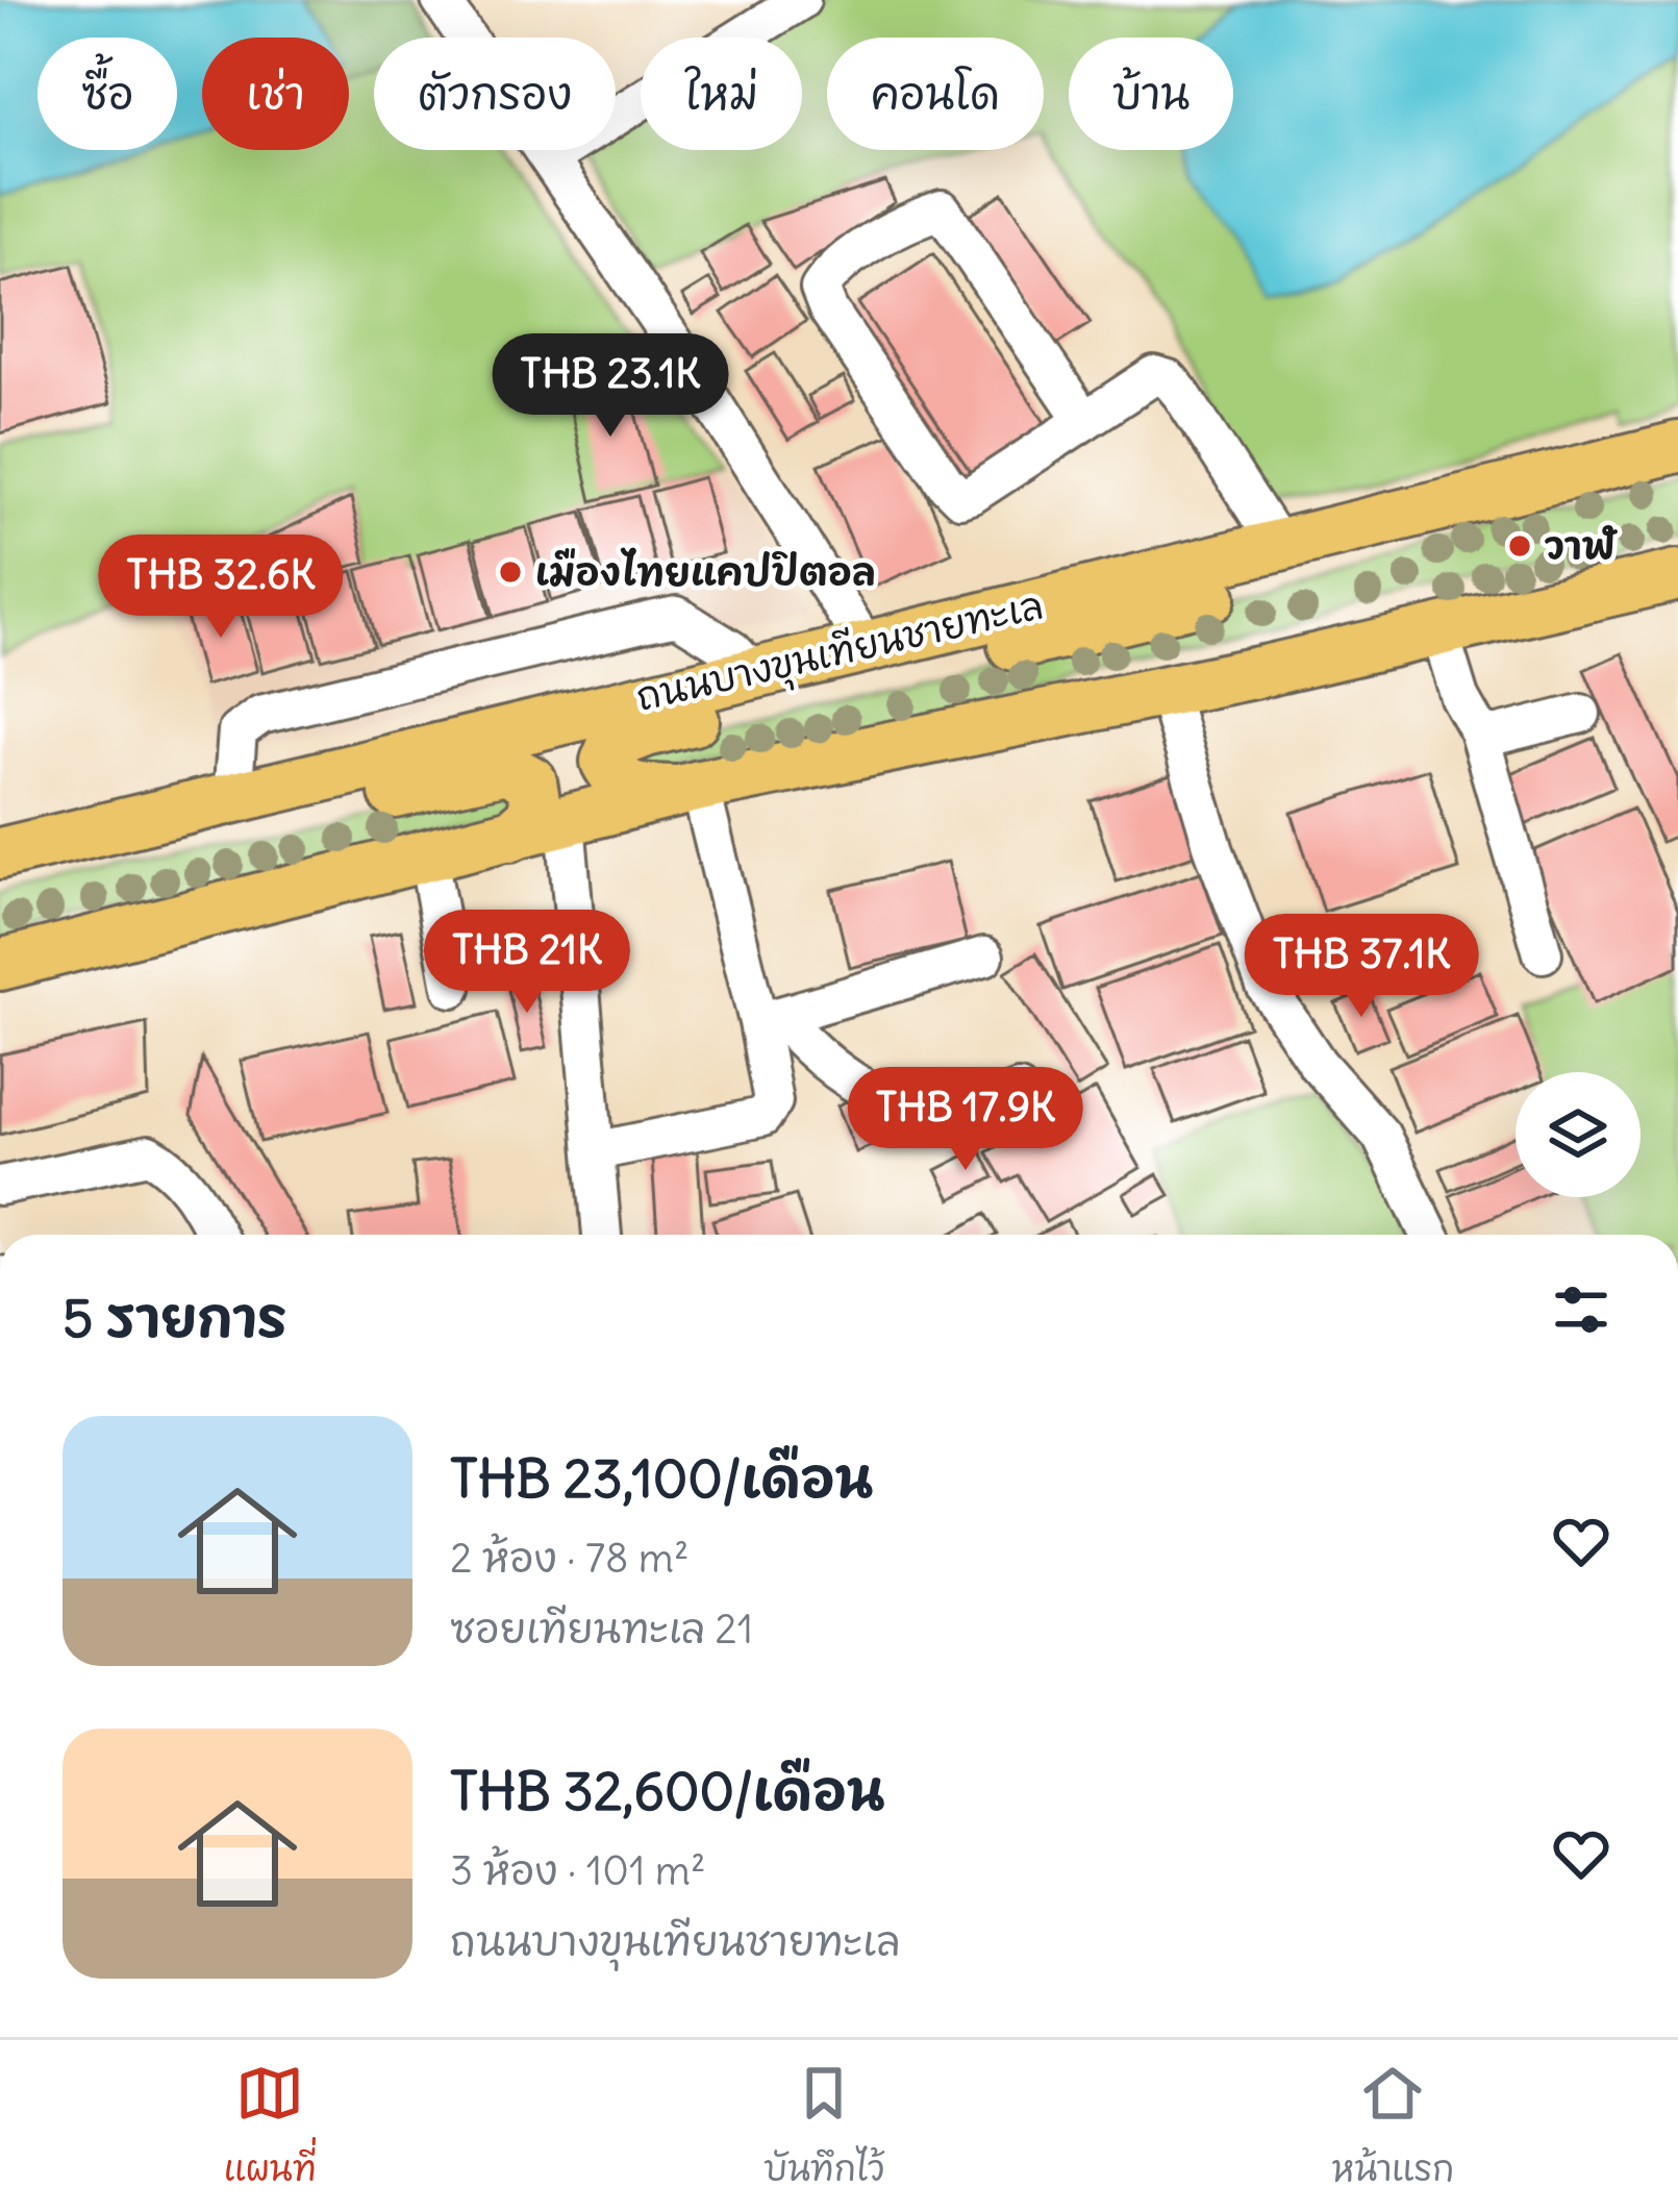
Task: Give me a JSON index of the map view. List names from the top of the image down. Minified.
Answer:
{"streets":{"main road":["ถนนบางขุนเทียนชายทะเล"]},"places":["วาฬ","เมืองไทยแคปปิตอล"],"page":{"chip":["ซื้อ","เช่า","ตัวกรอง","ใหม่","คอนโด","บ้าน"],"price":["THB 23.1K","THB 32.6K","THB 21K","THB 37.1K","THB 17.9K"],"heading":"5 รายการ","list":[{"name":"THB 23,100/เดือน","note":"2 ห้อง · 78 m² · ซอยเทียนทะเล 21"},{"name":"THB 32,600/เดือน","note":"3 ห้อง · 101 m² · ถนนบางขุนเทียนชายทะเล"}],"tabs":["แผนที่","บันทึกไว้","หน้าแรก"]}}
